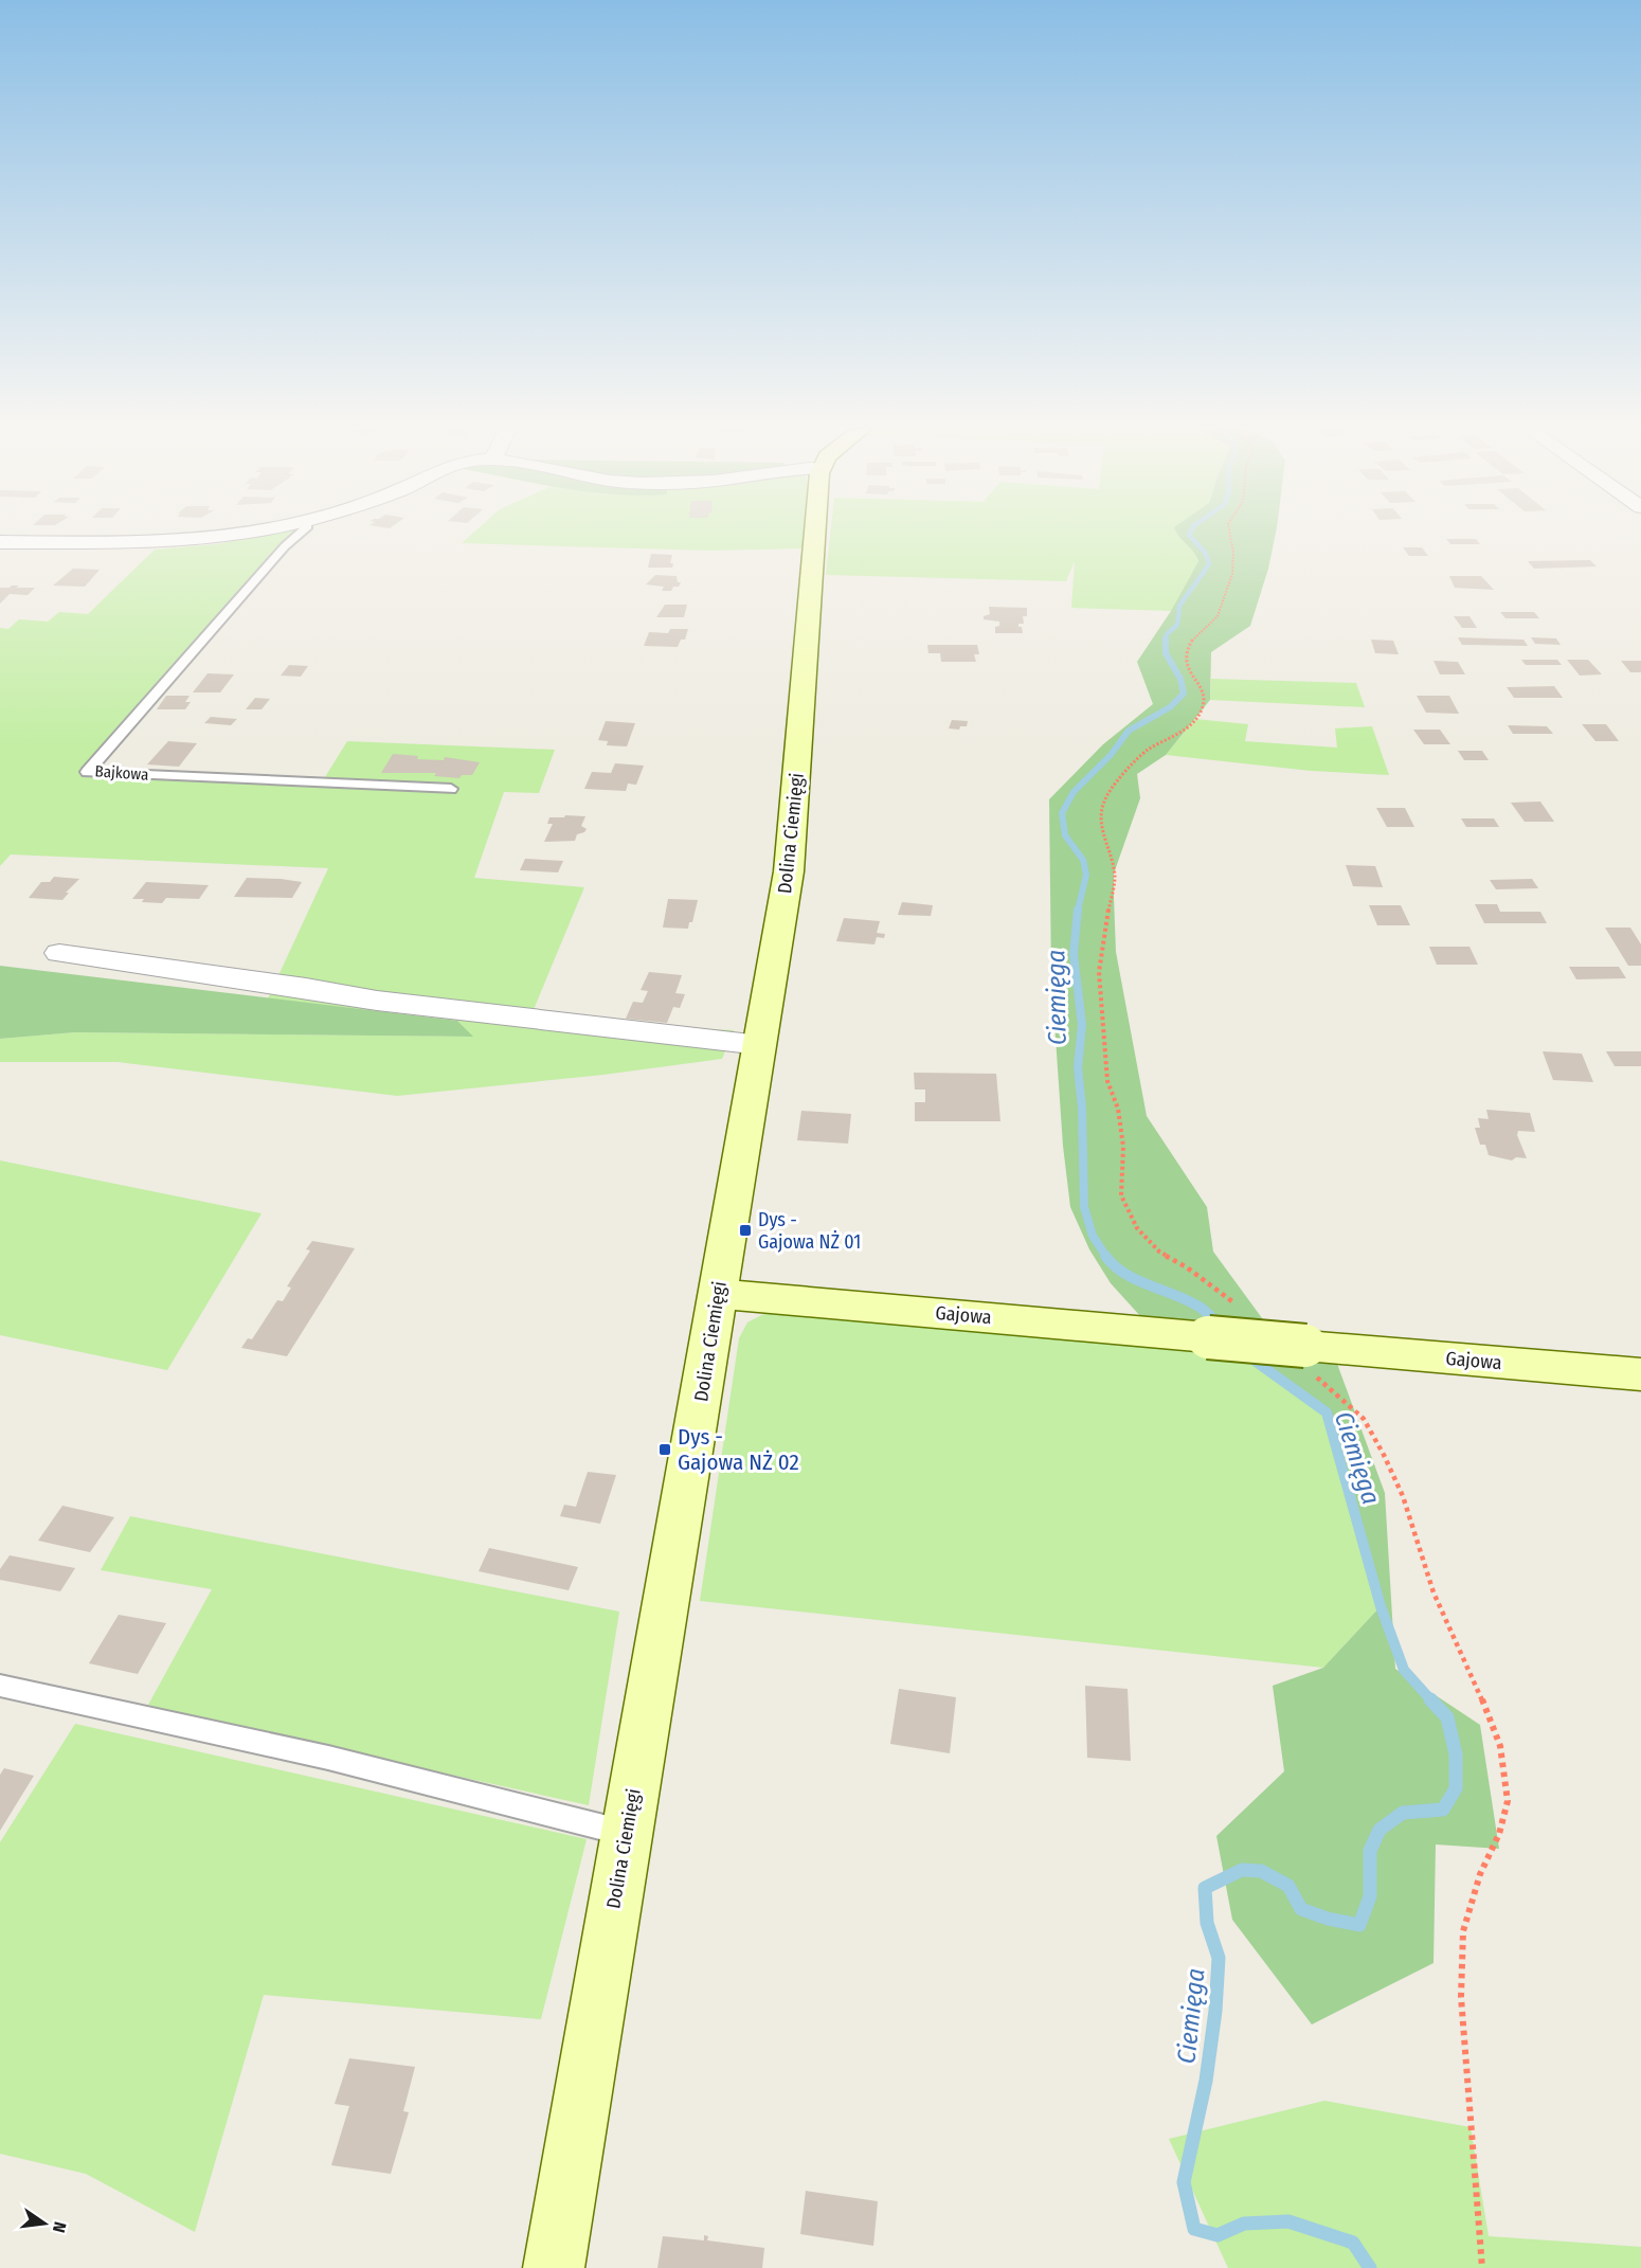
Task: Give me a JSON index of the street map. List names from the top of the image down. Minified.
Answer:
{"streets":{"street":["Dolina Ciemięgi","Gajowa"],"lane":["Bajkowa"]},"crossings":[["Dolina Ciemięgi","Gajowa"]],"water":["Ciemięga"],"places":{"transit":["Dys - Gajowa NŻ 01","Dys - Gajowa NŻ 02"]},"north":"right"}
